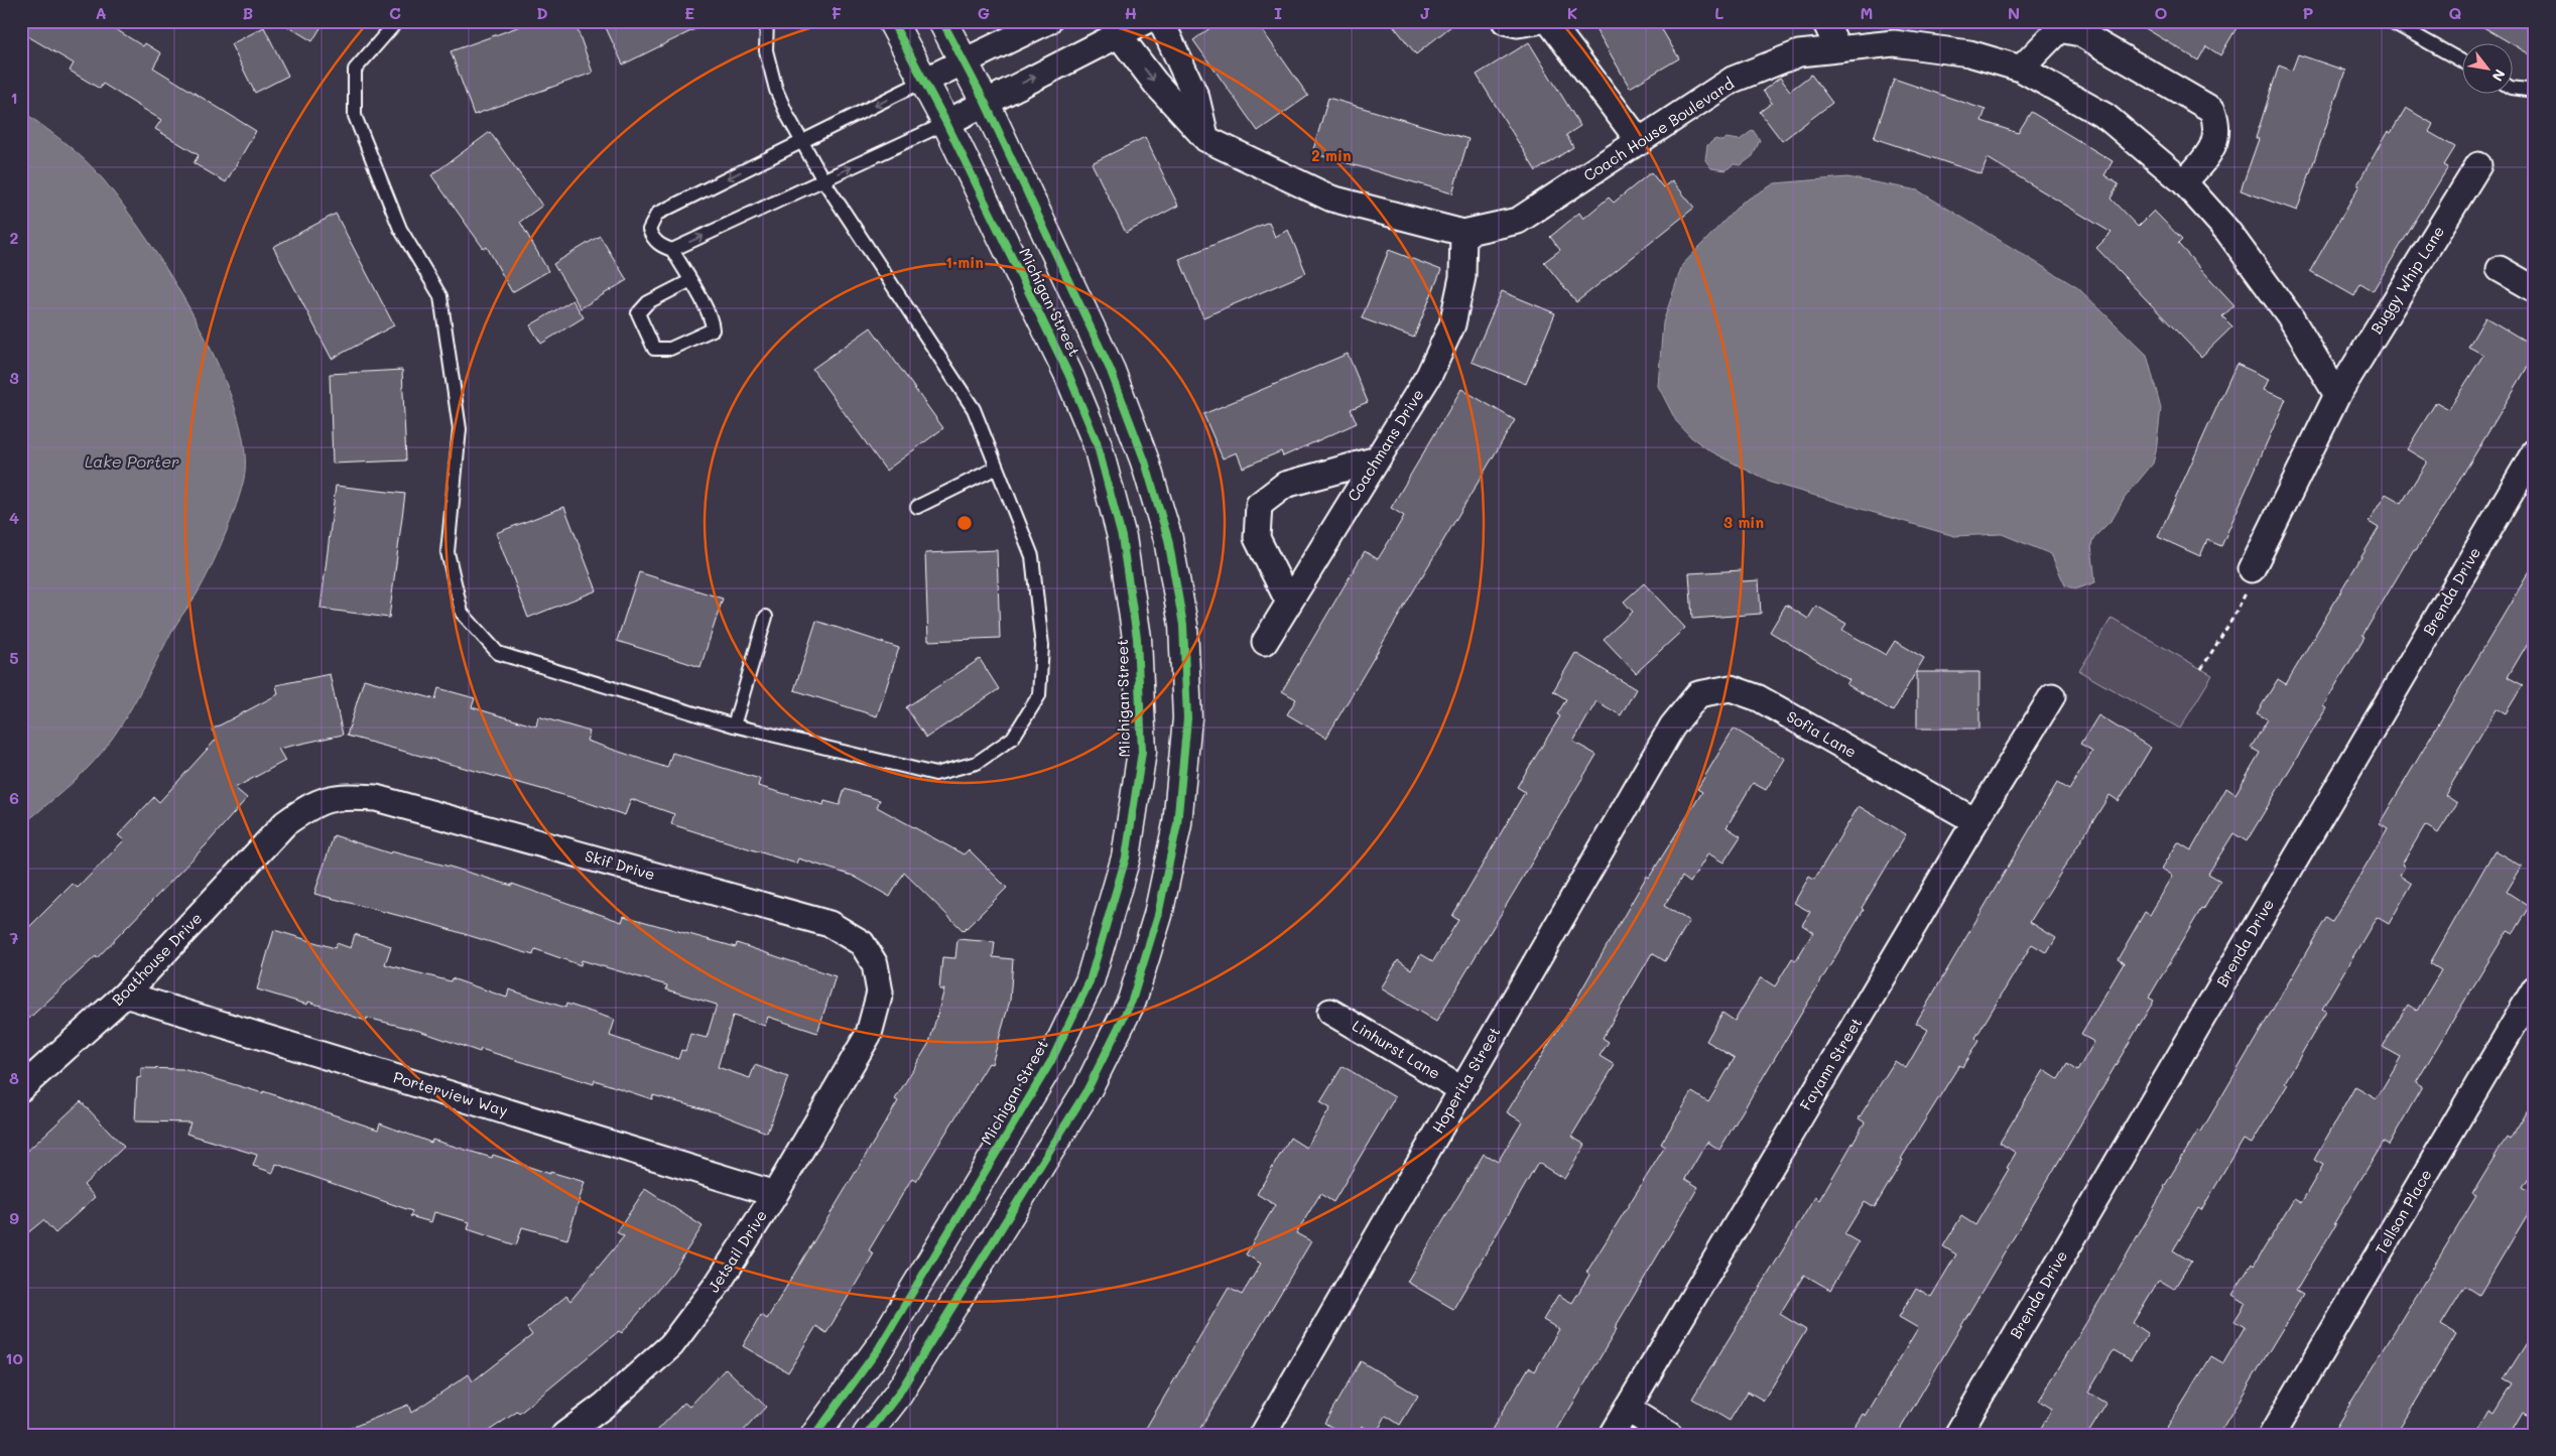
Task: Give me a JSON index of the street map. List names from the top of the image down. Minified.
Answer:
{"streets":{"street":["Coach House Boulevard","Buggy Whip Lane","Michigan Street","Coachmans Drive","Brenda Drive","Sofia Lane","Skif Drive","Boathouse Drive","Linhurst Lane","Fayann Street","Hoperita Street","Porterview Way","Tellson Place","Jetsail Drive"]},"crossings":[["Coach House Boulevard","Buggy Whip Lane"],["Coach House Boulevard","Coachmans Drive"],["Sofia Lane","Fayann Street"],["Sofia Lane","Hoperita Street"],["Skif Drive","Boathouse Drive"],["Skif Drive","Jetsail Drive"],["Boathouse Drive","Porterview Way"],["Linhurst Lane","Hoperita Street"],["Porterview Way","Jetsail Drive"]],"water":["Lake Porter"],"north":"bottom right","grid":{"columns":["A","B","C","D","E","F","G","H","I","J","K","L","M","N","O","P","Q"],"rows":["1","2","3","4","5","6","7","8","9","10"]},"rings":["2 min","1 min","3 min"]}
